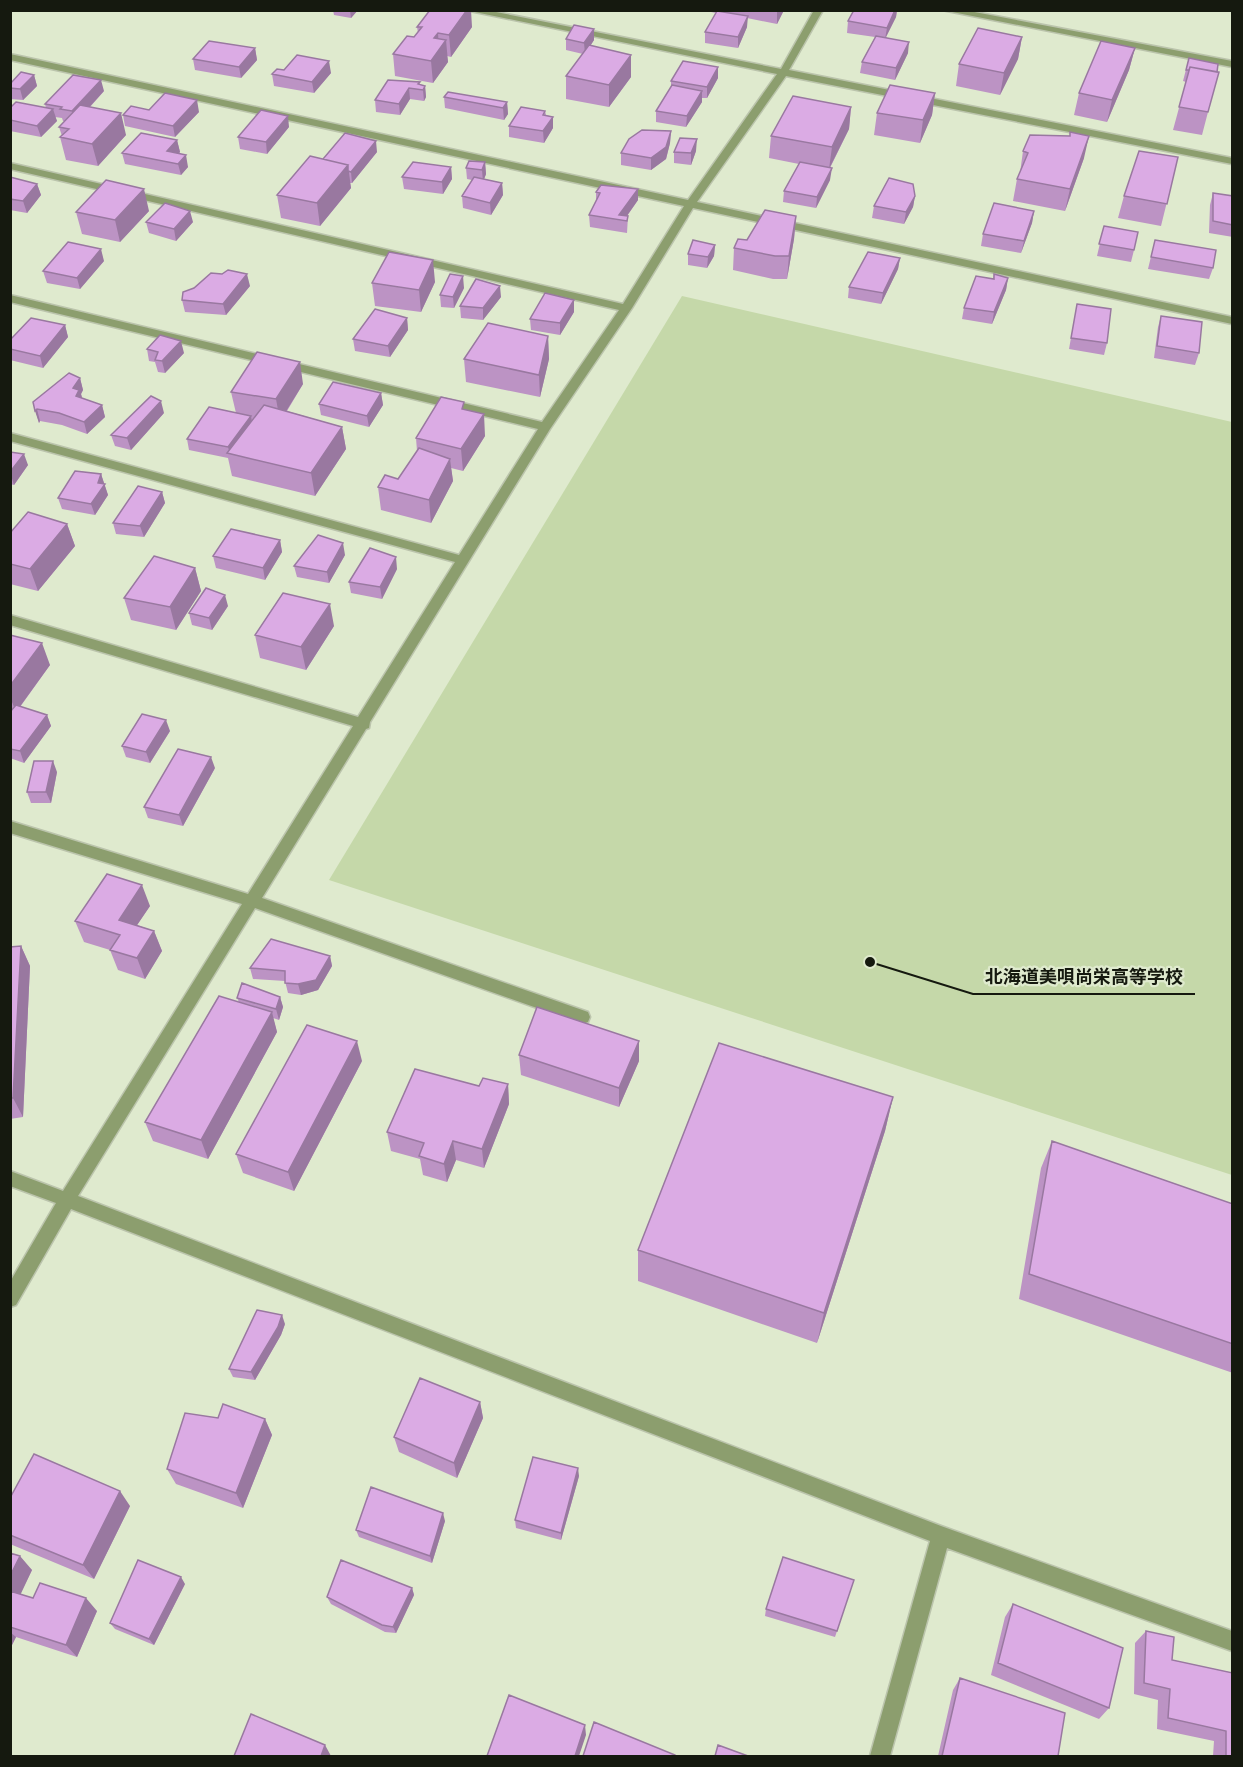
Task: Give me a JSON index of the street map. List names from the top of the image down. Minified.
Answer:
{"places":["北海道美唄尚栄高等学校"]}
